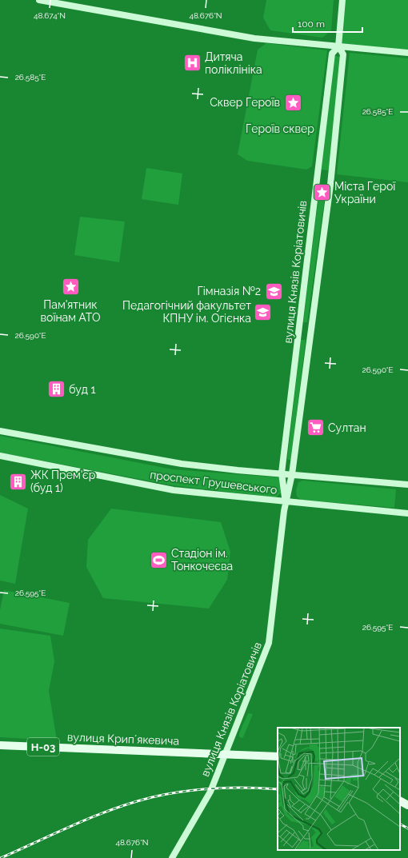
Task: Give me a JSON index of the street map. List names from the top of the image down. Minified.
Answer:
{"streets":{"main road":["вулиця Князів Коріатовичів","проспект Грушевського","вулиця Крипʼякевича","Н-03"]},"crossings":[["вулиця Князів Коріатовичів","проспект Грушевського"],["вулиця Князів Коріатовичів","вулиця Крипʼякевича"],["вулиця Князів Коріатовичів","Н-03"],["вулиця Крипʼякевича","Н-03"]],"parks":["Героїв сквер"],"places":{"hospital":["Дитяча поліклініка"],"place":["Сквер Героїв","Міста Герої України","Пам'ятник воїнам АТО"],"school or university":["Гімназія №2","Педагогічний факультет КПНУ ім. Огієнка"],"building":["буд 1","ЖК Прем'єр (буд 1)"],"supermarket":["Султан"],"sports":["Стадіон ім. Тонкочеєва"]},"scale_bar":"100 m","coordinates":["48.674°N","48.676°N","26.585°E","26.590°E","26.595°E"]}
